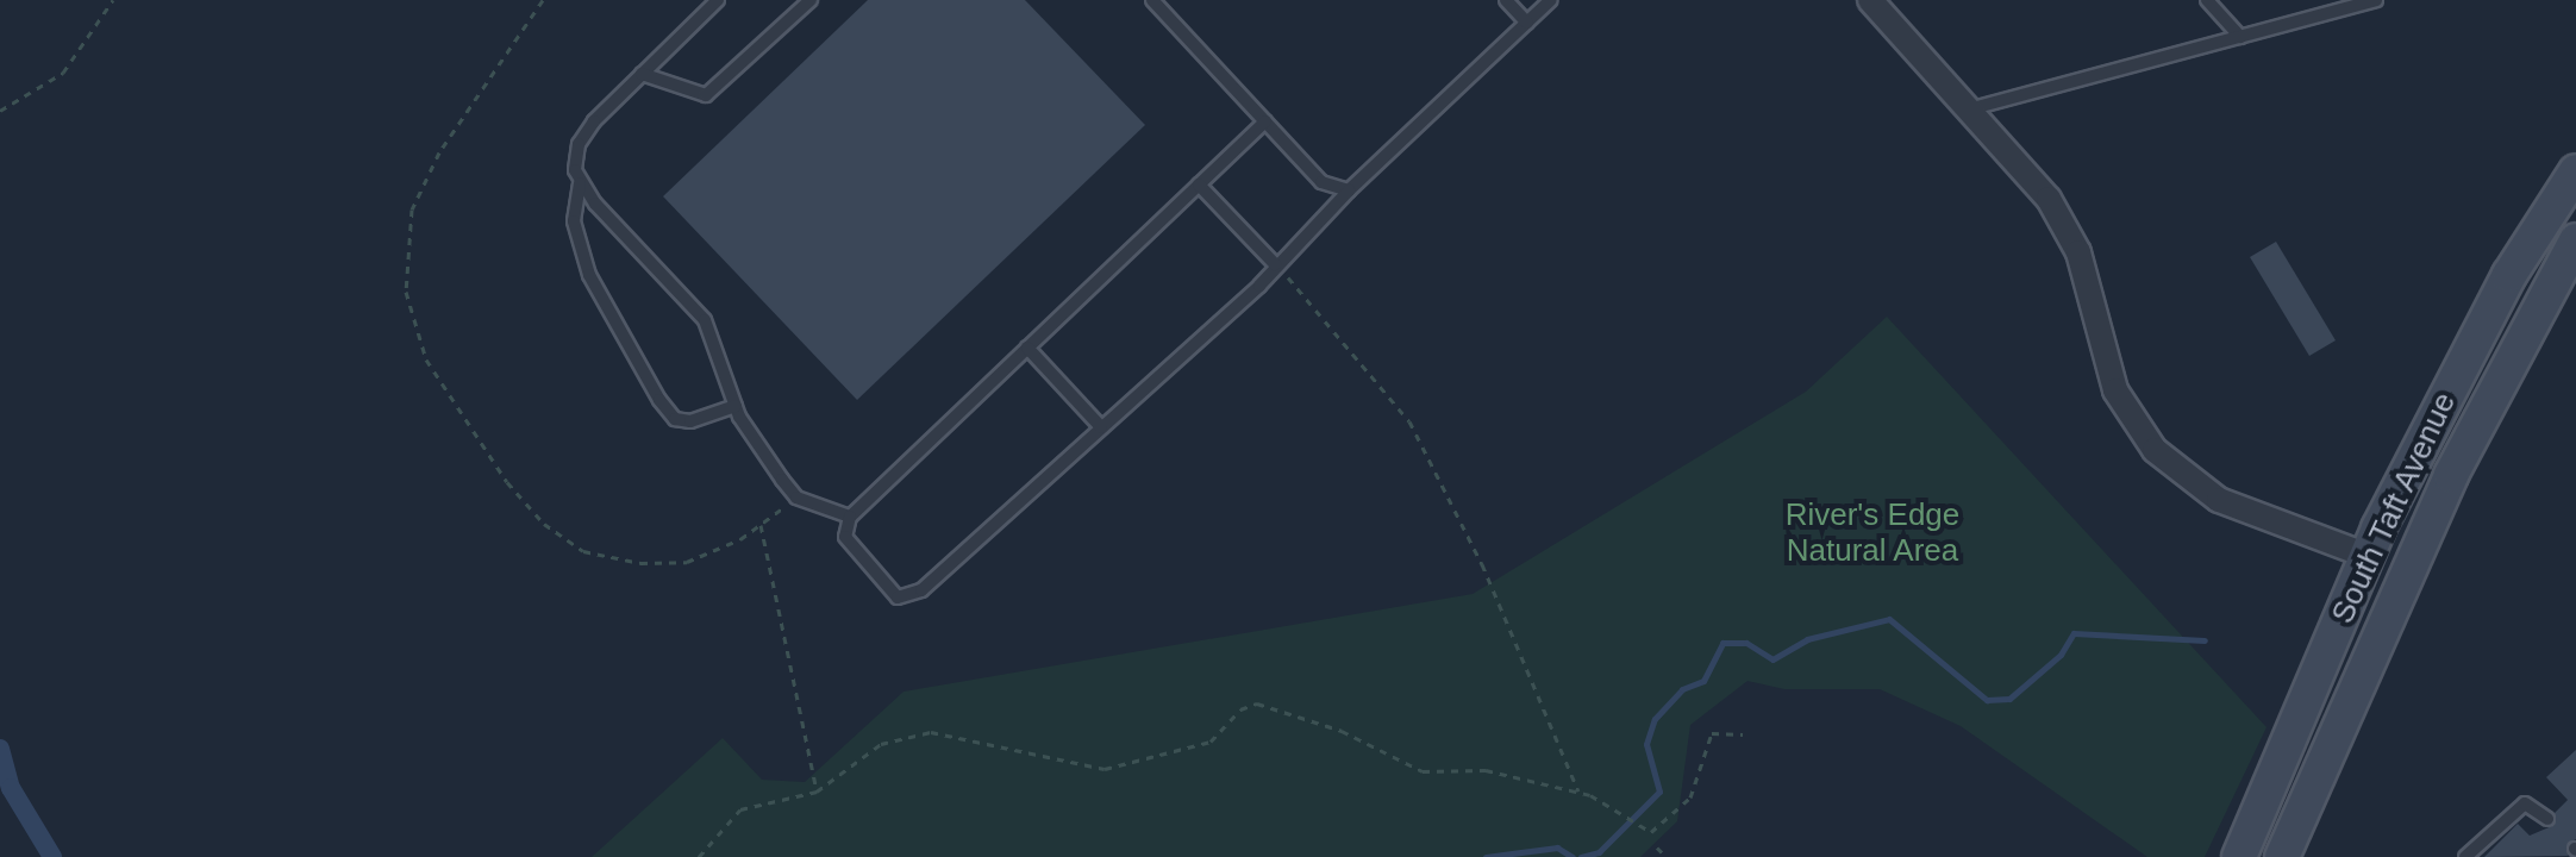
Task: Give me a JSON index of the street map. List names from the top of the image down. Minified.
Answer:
{"streets":{"main road":["South Taft Avenue"]},"parks":["River's Edge Natural Area"]}
